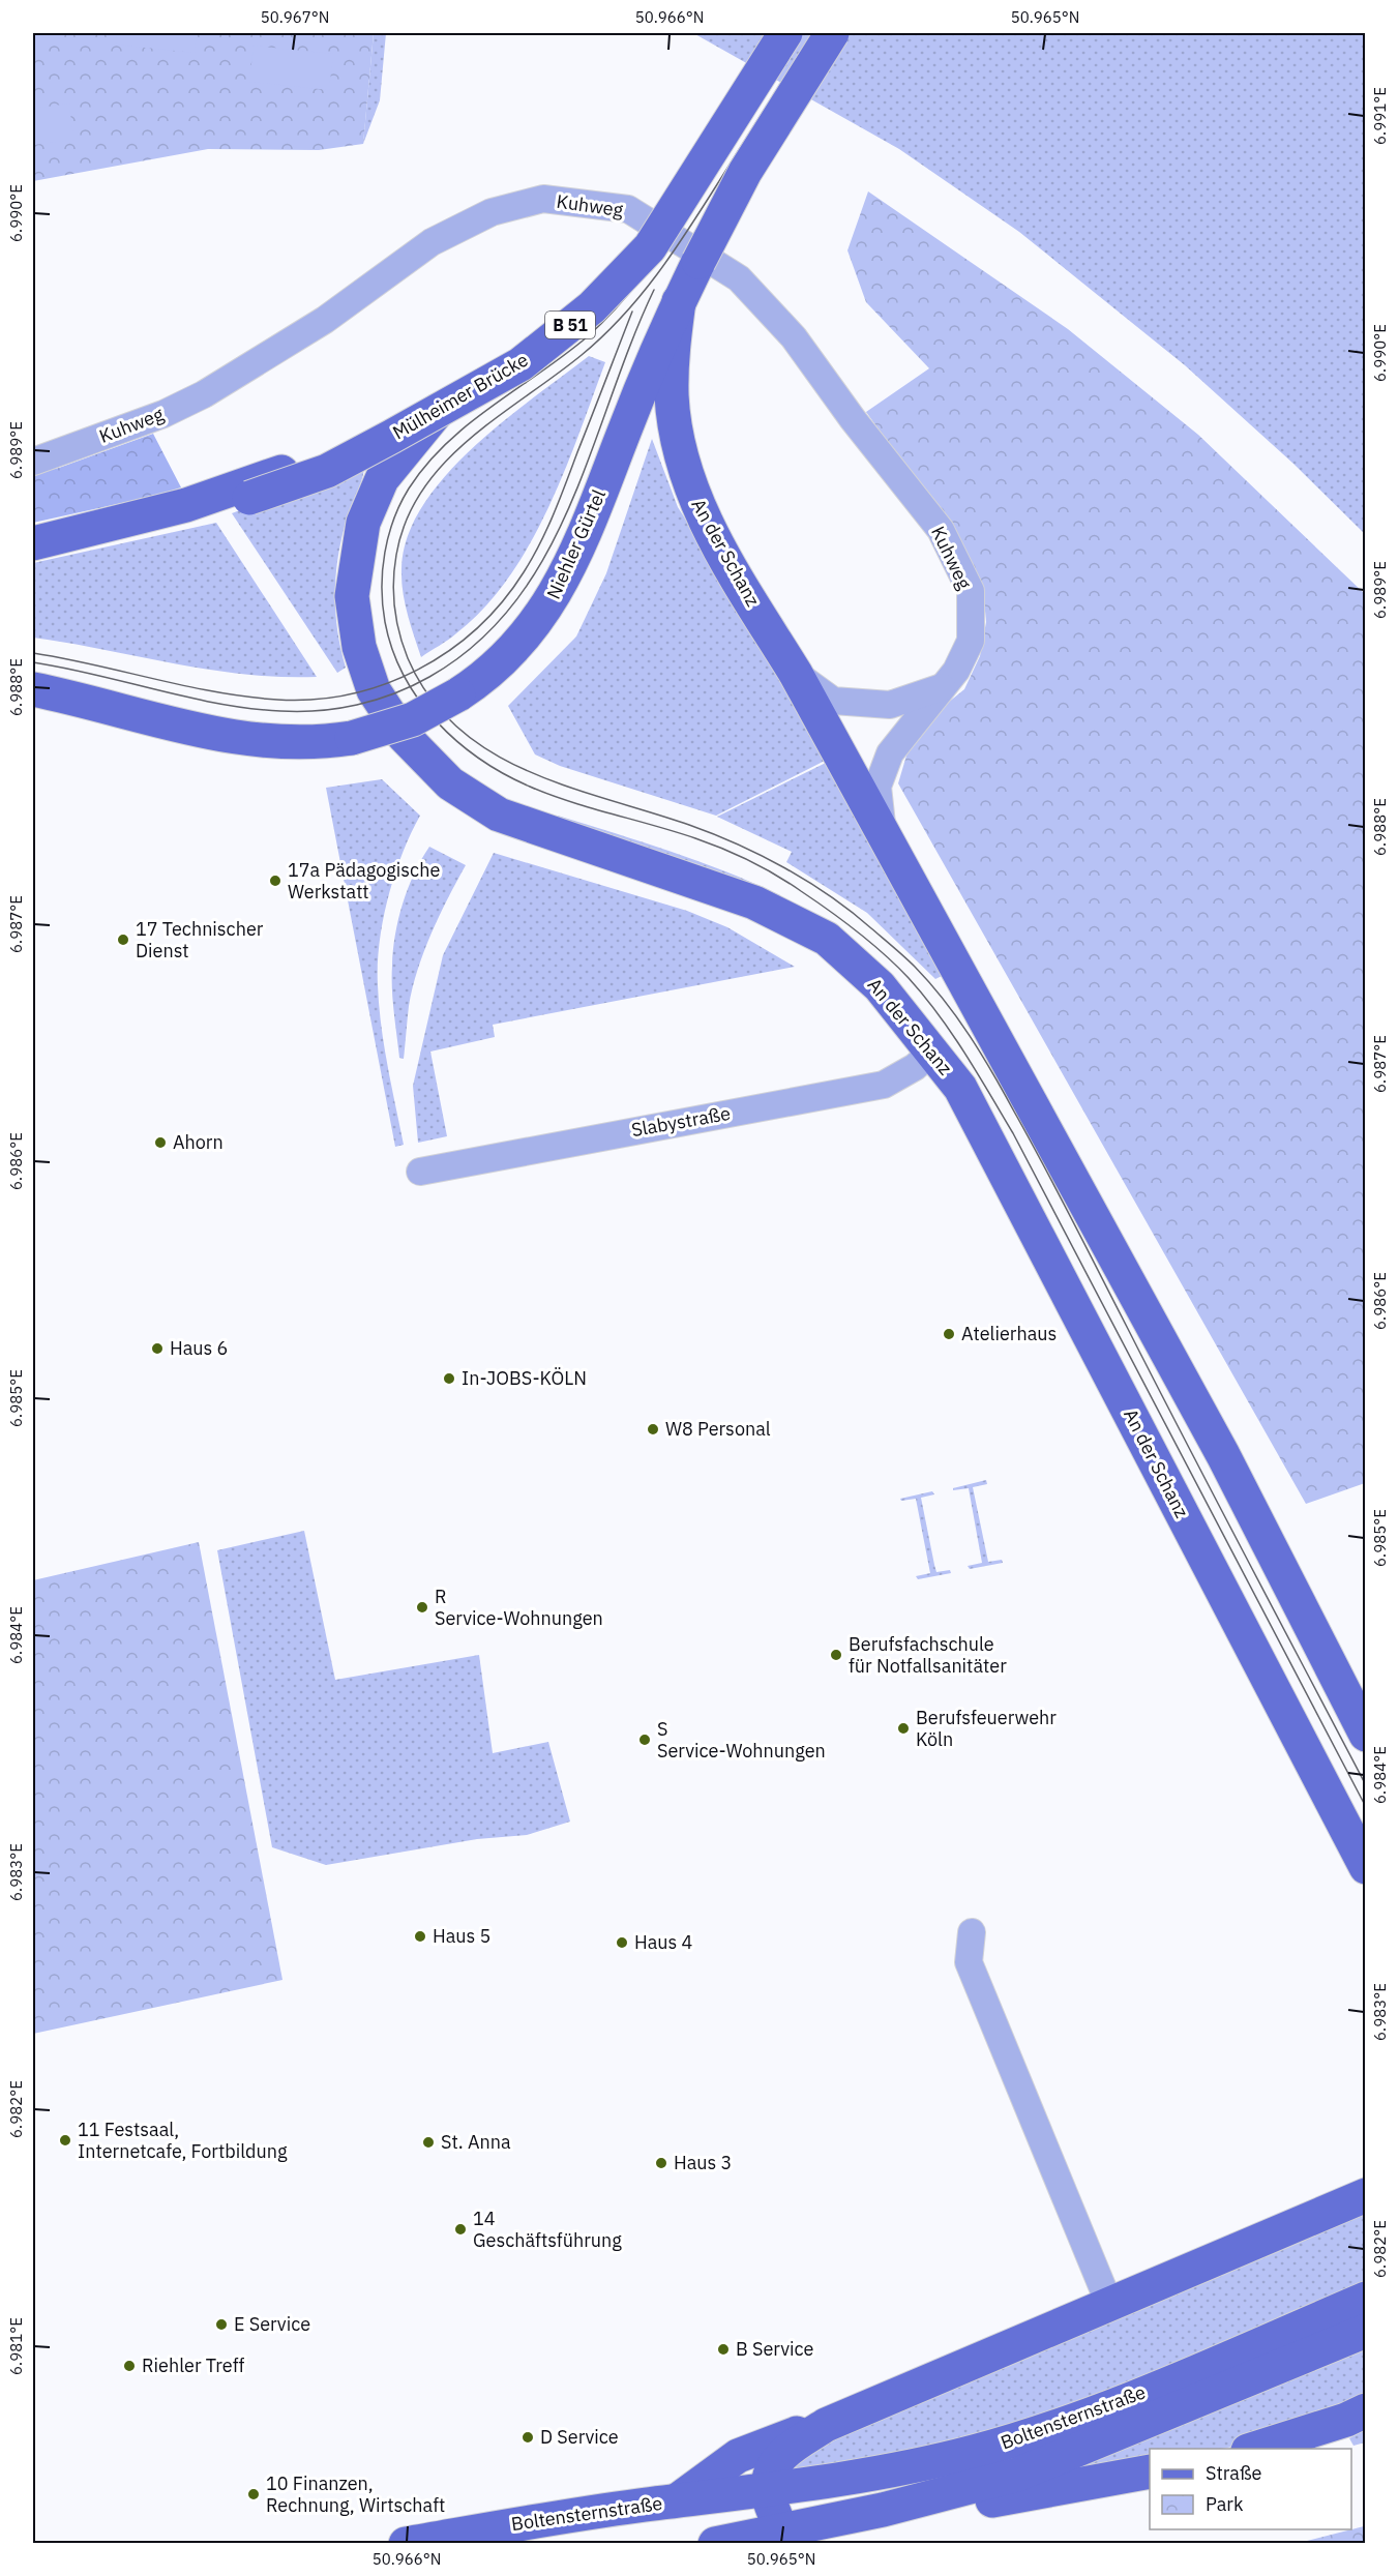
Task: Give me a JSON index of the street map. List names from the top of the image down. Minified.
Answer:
{"streets":{"main road":["B 51","Mülheimer Brücke","Niehler Gürtel","An der Schanz","Boltensternstraße"],"street":["Kuhweg","Slabystraße"]},"crossings":[["Kuhweg","An der Schanz"],["B 51","Mülheimer Brücke"],["Mülheimer Brücke","An der Schanz"],["Niehler Gürtel","An der Schanz"],["An der Schanz","Slabystraße"]],"places":["17a Pädagogische Werkstatt","17 Technischer Dienst","Ahorn","Atelierhaus","Haus 6","In-JOBS-KÖLN","W8 Personal","R Service-Wohnungen","Berufsfachschule für Notfallsanitäter","Berufsfeuerwehr Köln","S Service-Wohnungen","Haus 5","Haus 4","11 Festsaal, Internetcafe, Fortbildung","St. Anna","Haus 3","14 Geschäftsführung","E Service","B Service","Riehler Treff","D Service","10 Finanzen, Rechnung, Wirtschaft"],"legend":["Straße","Park"],"coordinates":["50.967°N","50.966°N","50.965°N","6.991°E","6.990°E","6.989°E","6.988°E","6.987°E","6.986°E","6.985°E","6.984°E","6.983°E","6.982°E","6.981°E"]}
